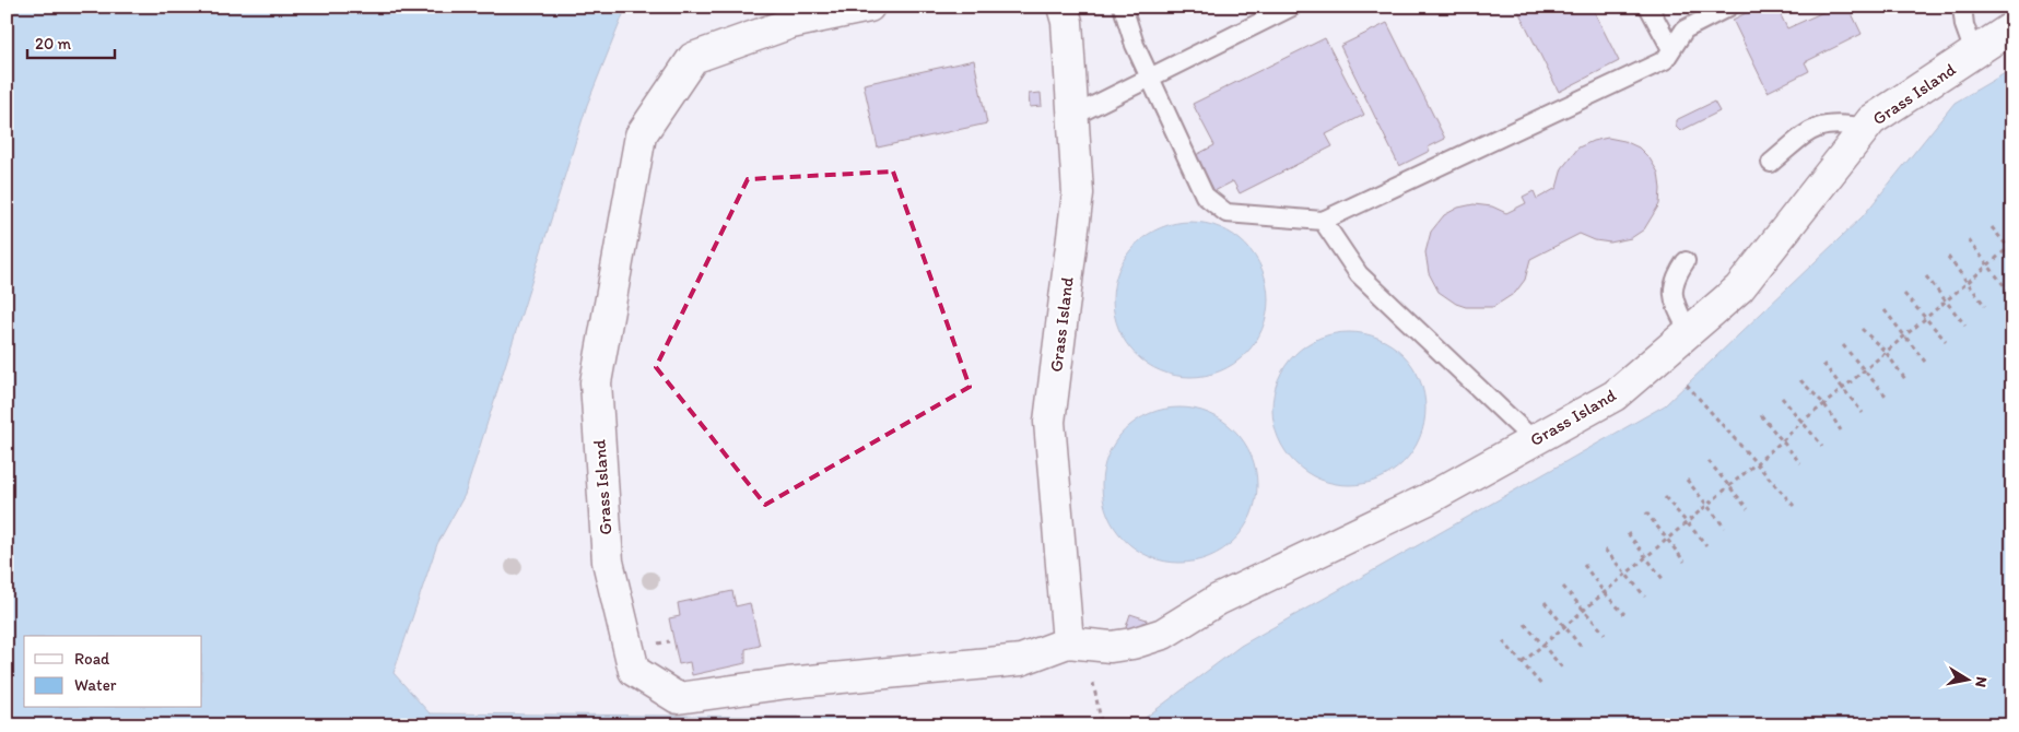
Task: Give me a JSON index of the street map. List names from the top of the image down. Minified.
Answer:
{"streets":{"street":["Grass Island"]},"legend":["Road","Water"],"scale_bar":"20 m","north":"right"}
